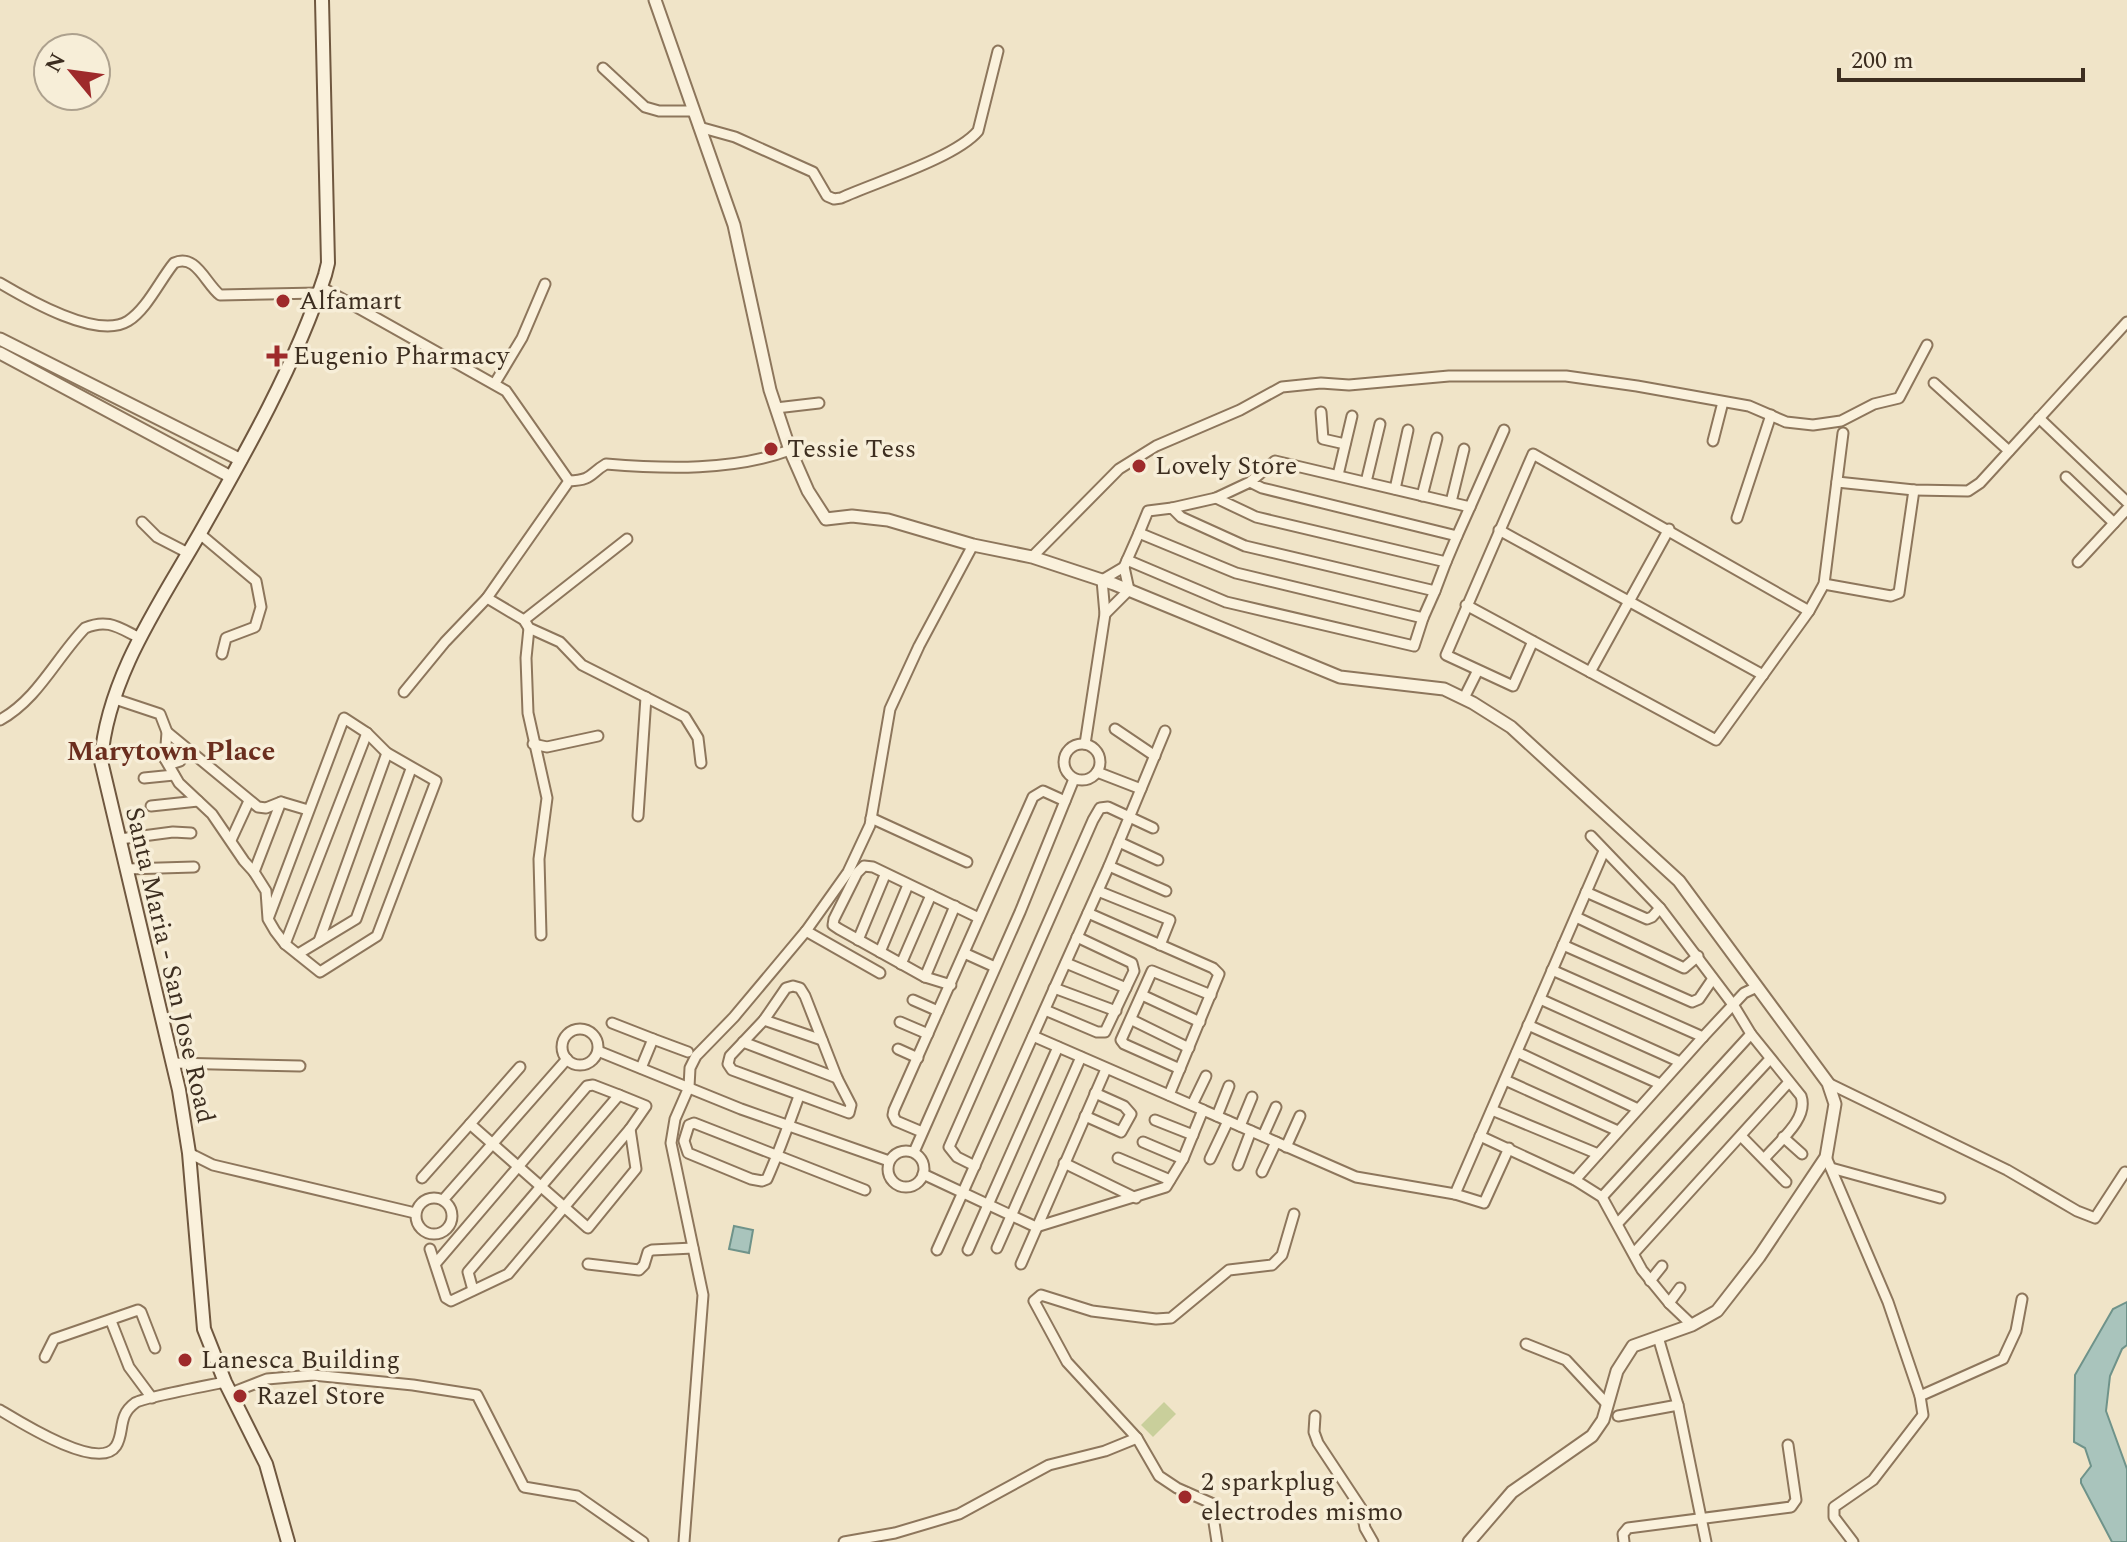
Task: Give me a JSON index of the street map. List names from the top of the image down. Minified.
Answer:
{"streets":{"main road":["Santa Maria - San Jose Road"]},"districts":["Marytown Place"],"places":{"other":["Alfamart","Tessie Tess","Lovely Store","Lanesca Building","Razel Store","2 sparkplug electrodes mismo"],"health":["Eugenio Pharmacy"]},"scale_bar":"200 m","north":"top left"}
